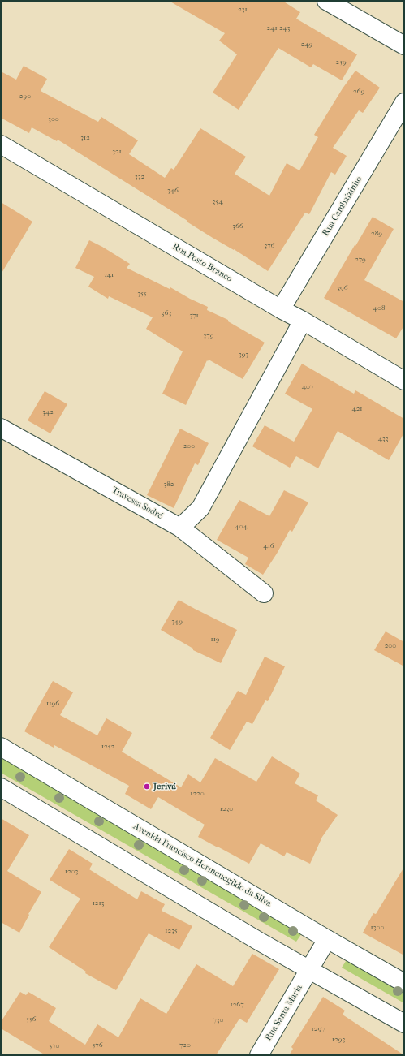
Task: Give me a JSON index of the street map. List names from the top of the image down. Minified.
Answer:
{"streets":{"street":["Rua Cambaizinho","Rua Posto Branco","Travessa Sodré","Avenida Francisco Hermenegildo da Silva","Rua Santa Maria"]},"crossings":[["Rua Cambaizinho","Rua Posto Branco"],["Avenida Francisco Hermenegildo da Silva","Rua Santa Maria"]],"places":["Jerivá"],"house_numbers":["231","241-243","249","259","269","290","300","312","321","332","346","354","366","289","376","279","341","396","355","408","363","371","379","393","407","421","342","433","200","382","404","416","349","119","200","1196","1252","1220","1230","1203","1213","1300","1235","1267","556","730","1297","1293","576","720","570"]}
